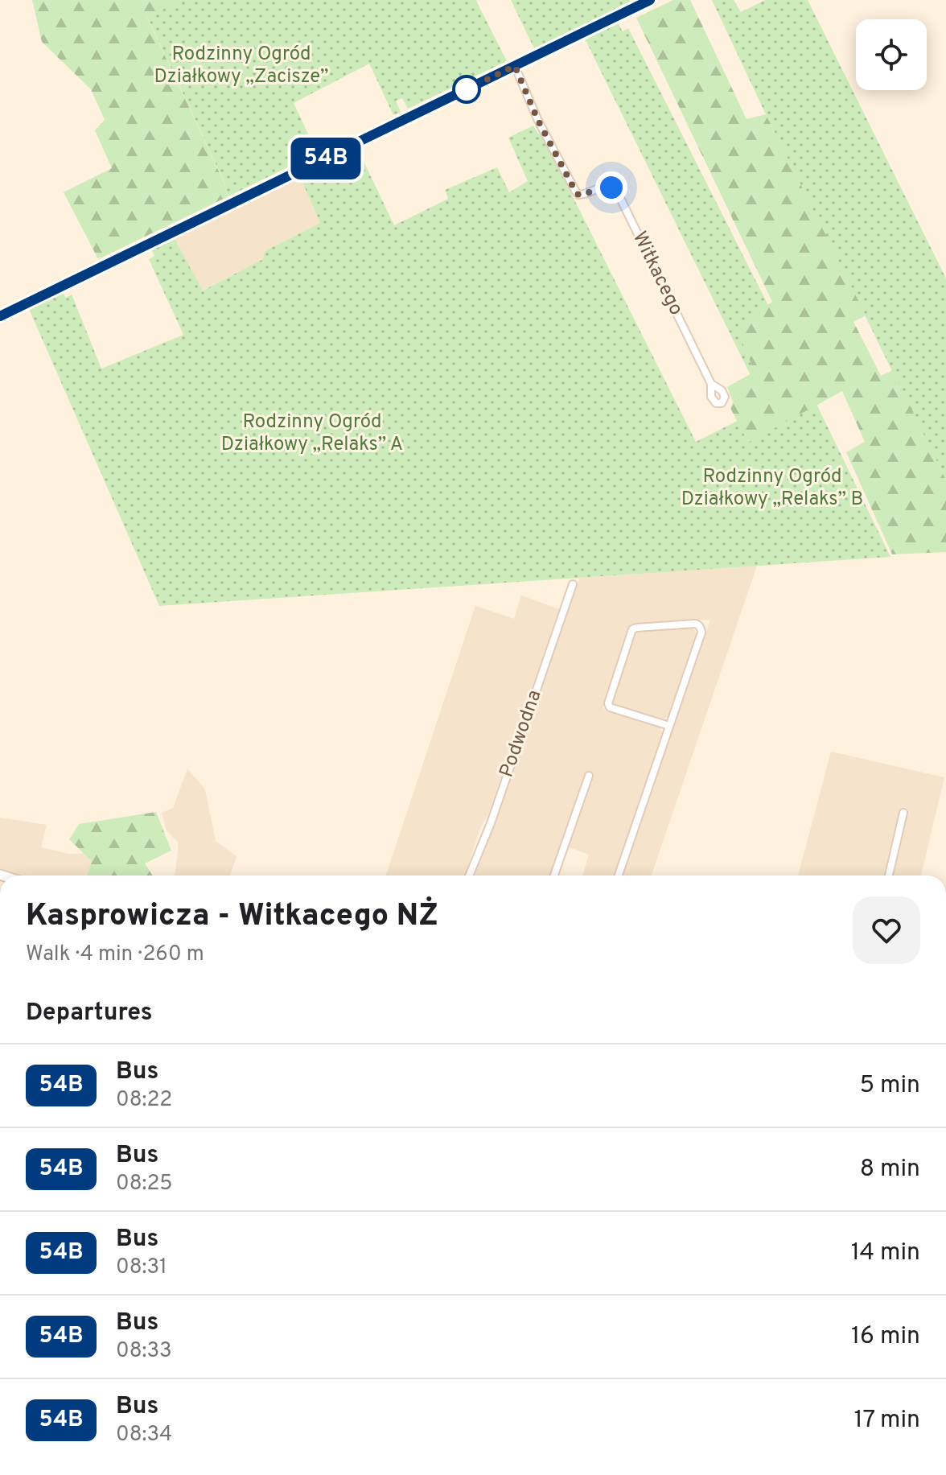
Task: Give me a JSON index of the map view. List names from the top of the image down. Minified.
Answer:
{"streets":{"street":["Witkacego","Podwodna"]},"parks":["Rodzinny Ogród Działkowy „Zacisze”","Rodzinny Ogród Działkowy „Relaks” A","Rodzinny Ogród Działkowy „Relaks” B"],"lines":["bus line 54B"],"page":{"on_map":"54B","heading":[["Kasprowicza - Witkacego NŻ","Walk · 4 min · 260 m"],"Departures"],"list":[{"mark":"54B","name":"Bus","note":"08:22","value":"5 min"},{"mark":"54B","name":"Bus","note":"08:25","value":"8 min"},{"mark":"54B","name":"Bus","note":"08:31","value":"14 min"},{"mark":"54B","name":"Bus","note":"08:33","value":"16 min"},{"mark":"54B","name":"Bus","note":"08:34","value":"17 min"}]}}
